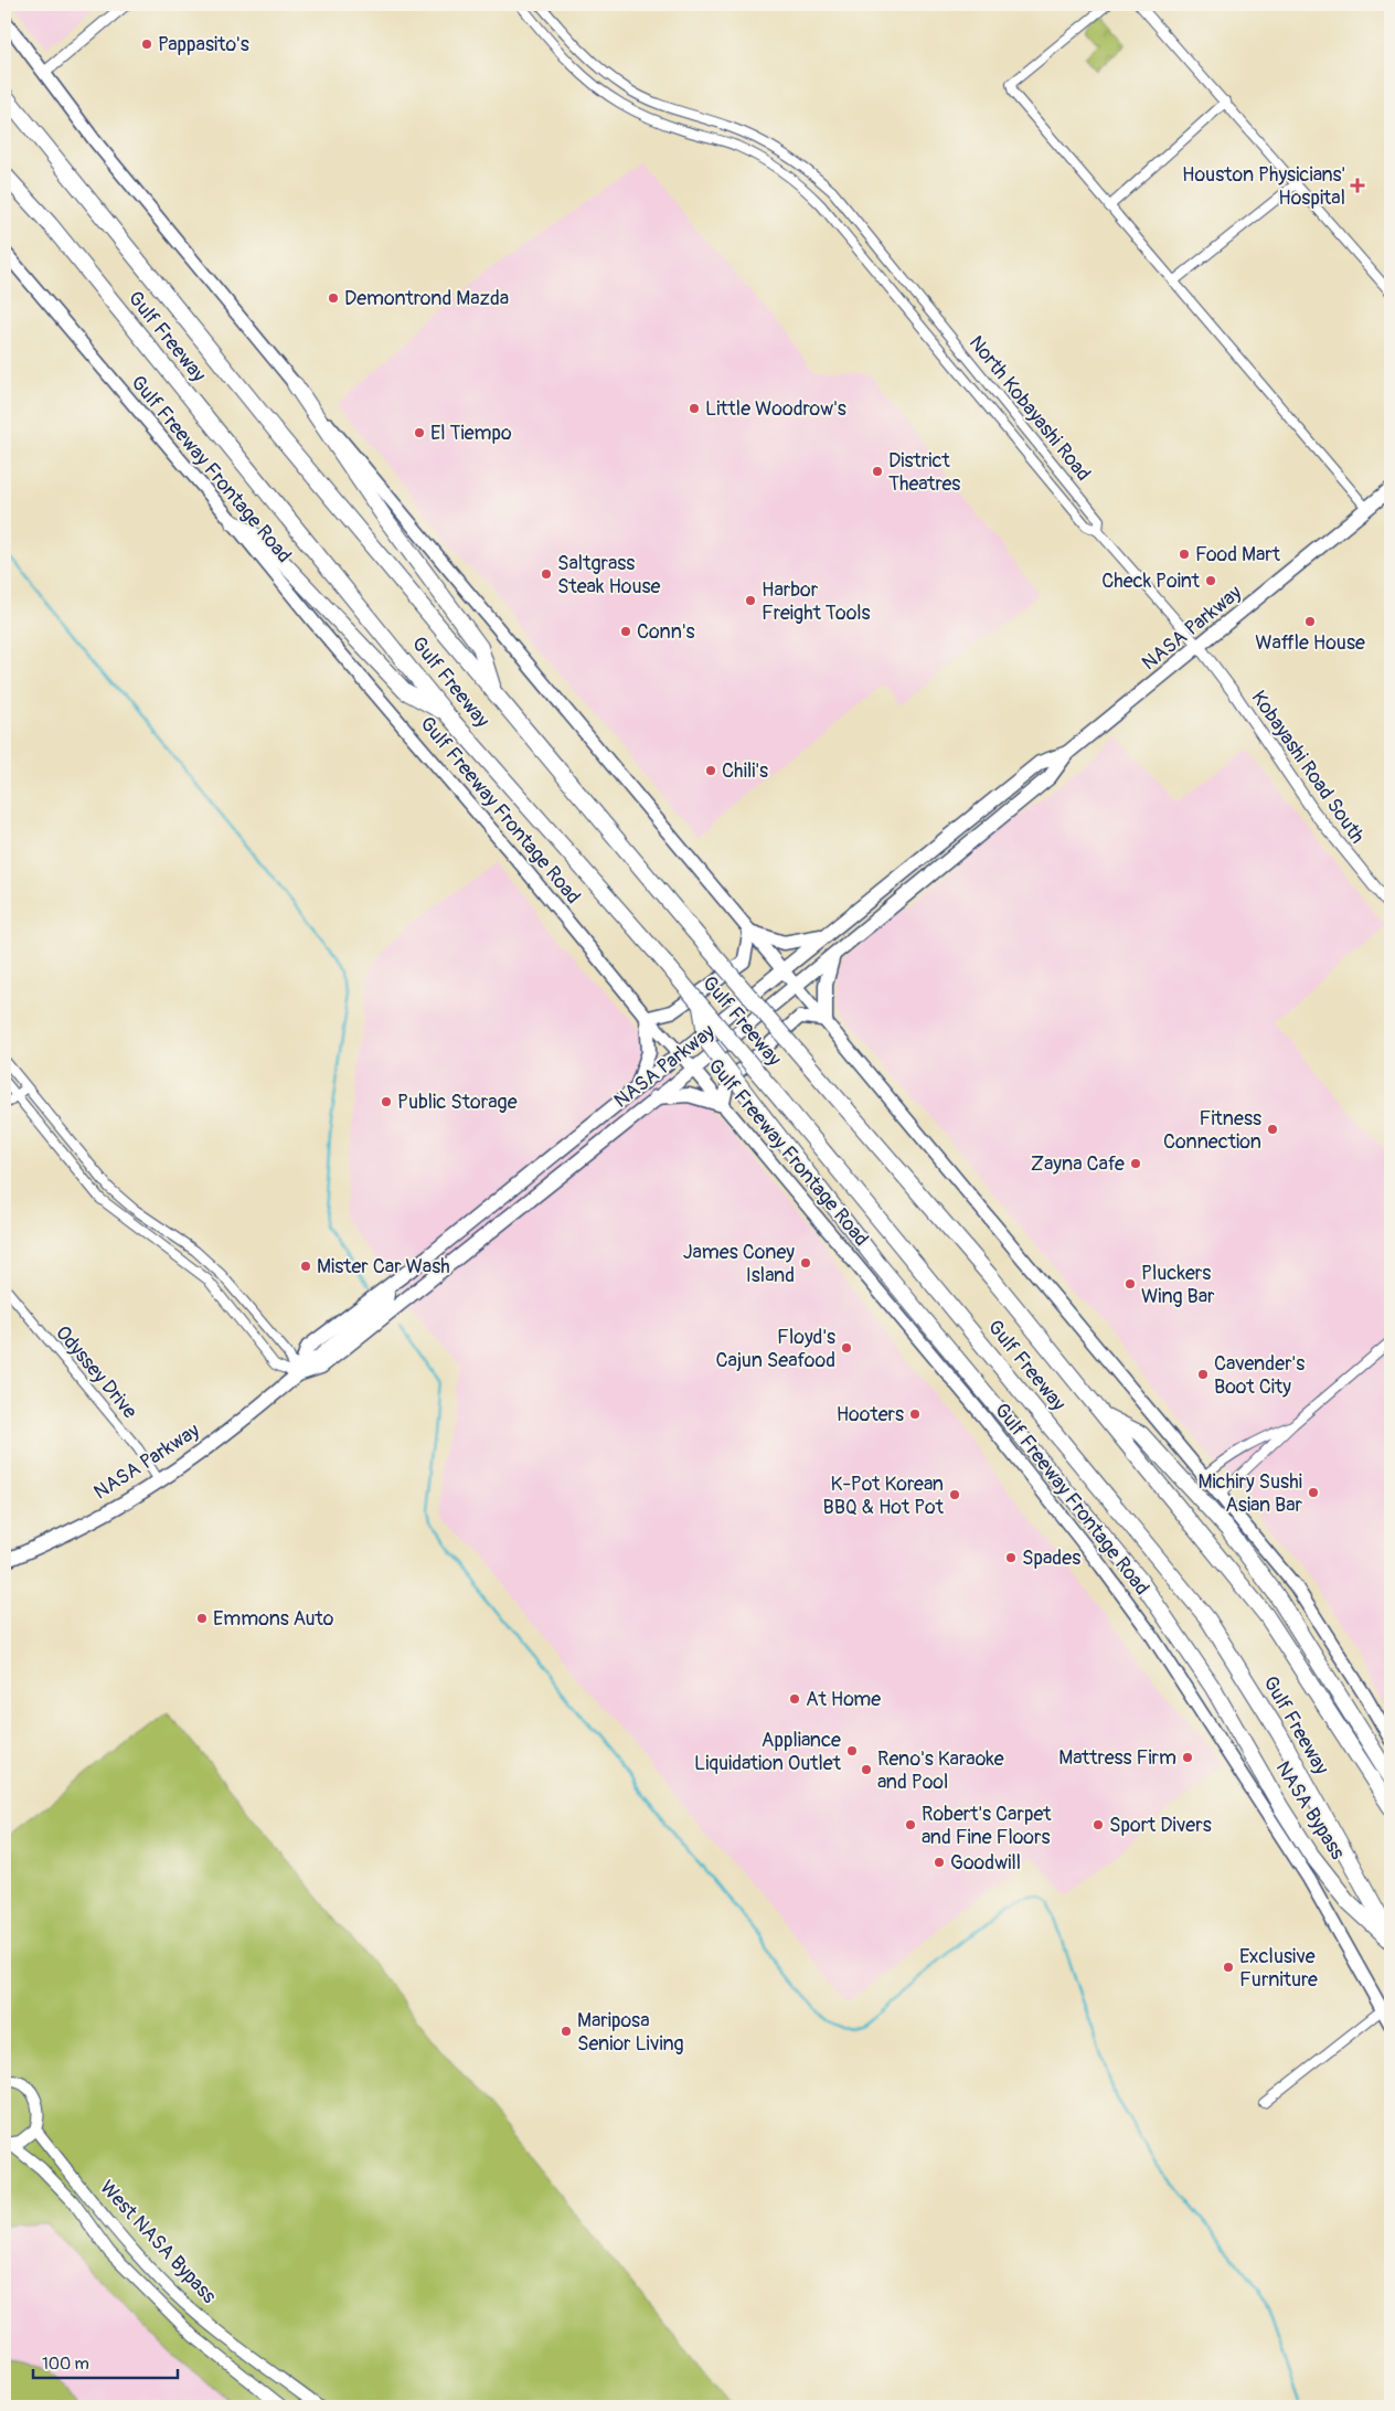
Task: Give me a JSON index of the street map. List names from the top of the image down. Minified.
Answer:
{"streets":{"highway":["Gulf Freeway","NASA Bypass"],"main road":["Gulf Freeway Frontage Road","NASA Parkway"],"street":["North Kobayashi Road","Kobayashi Road South","Odyssey Drive","West NASA Bypass"]},"crossings":[["Gulf Freeway","NASA Bypass"],["North Kobayashi Road","NASA Parkway"],["North Kobayashi Road","Kobayashi Road South"],["Gulf Freeway Frontage Road","NASA Parkway"],["NASA Parkway","Kobayashi Road South"],["NASA Parkway","Odyssey Drive"]],"places":{"other":["Pappasito's","Demontrond Mazda","Little Woodrow's","El Tiempo","District Theatres","Food Mart","Saltgrass Steak House","Check Point","Harbor Freight Tools","Waffle House","Conn's","Chili's","Public Storage","Fitness Connection","Zayna Cafe","James Coney Island","Mister Car Wash","Pluckers Wing Bar","Floyd's Cajun Seafood","Cavender's Boot City","Hooters","Michiry Sushi Asian Bar","K-Pot Korean BBQ & Hot Pot","Spades","Emmons Auto","At Home","Appliance Liquidation Outlet","Mattress Firm","Reno's Karaoke and Pool","Robert's Carpet and Fine Floors","Sport Divers","Goodwill","Exclusive Furniture","Mariposa Senior Living"],"health":["Houston Physicians' Hospital"]},"scale_bar":"100 m"}
